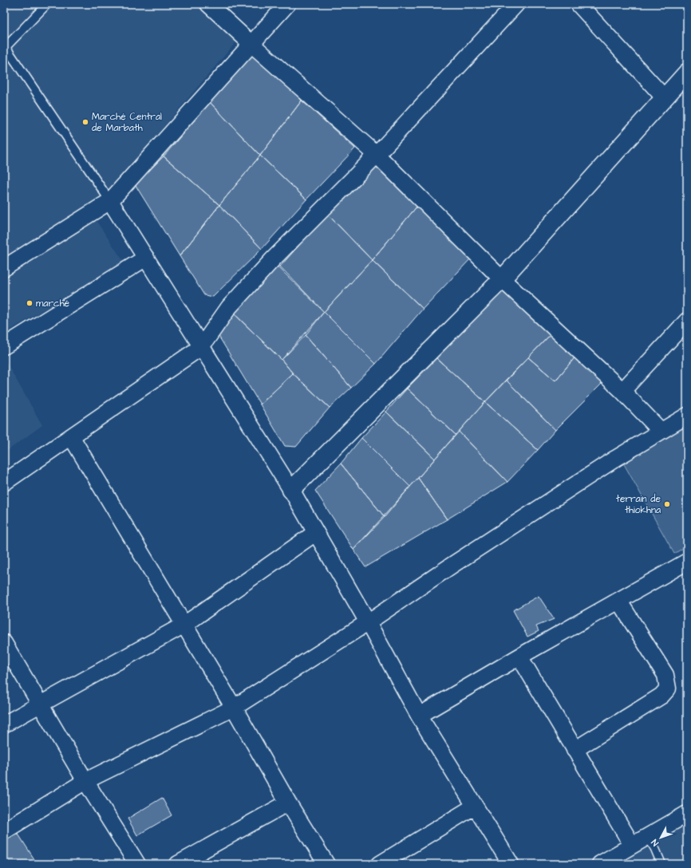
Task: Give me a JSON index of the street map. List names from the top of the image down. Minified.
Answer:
{"places":["Marché Central de Marbath","marché","terrain de thiokhna"],"north":"bottom left"}
